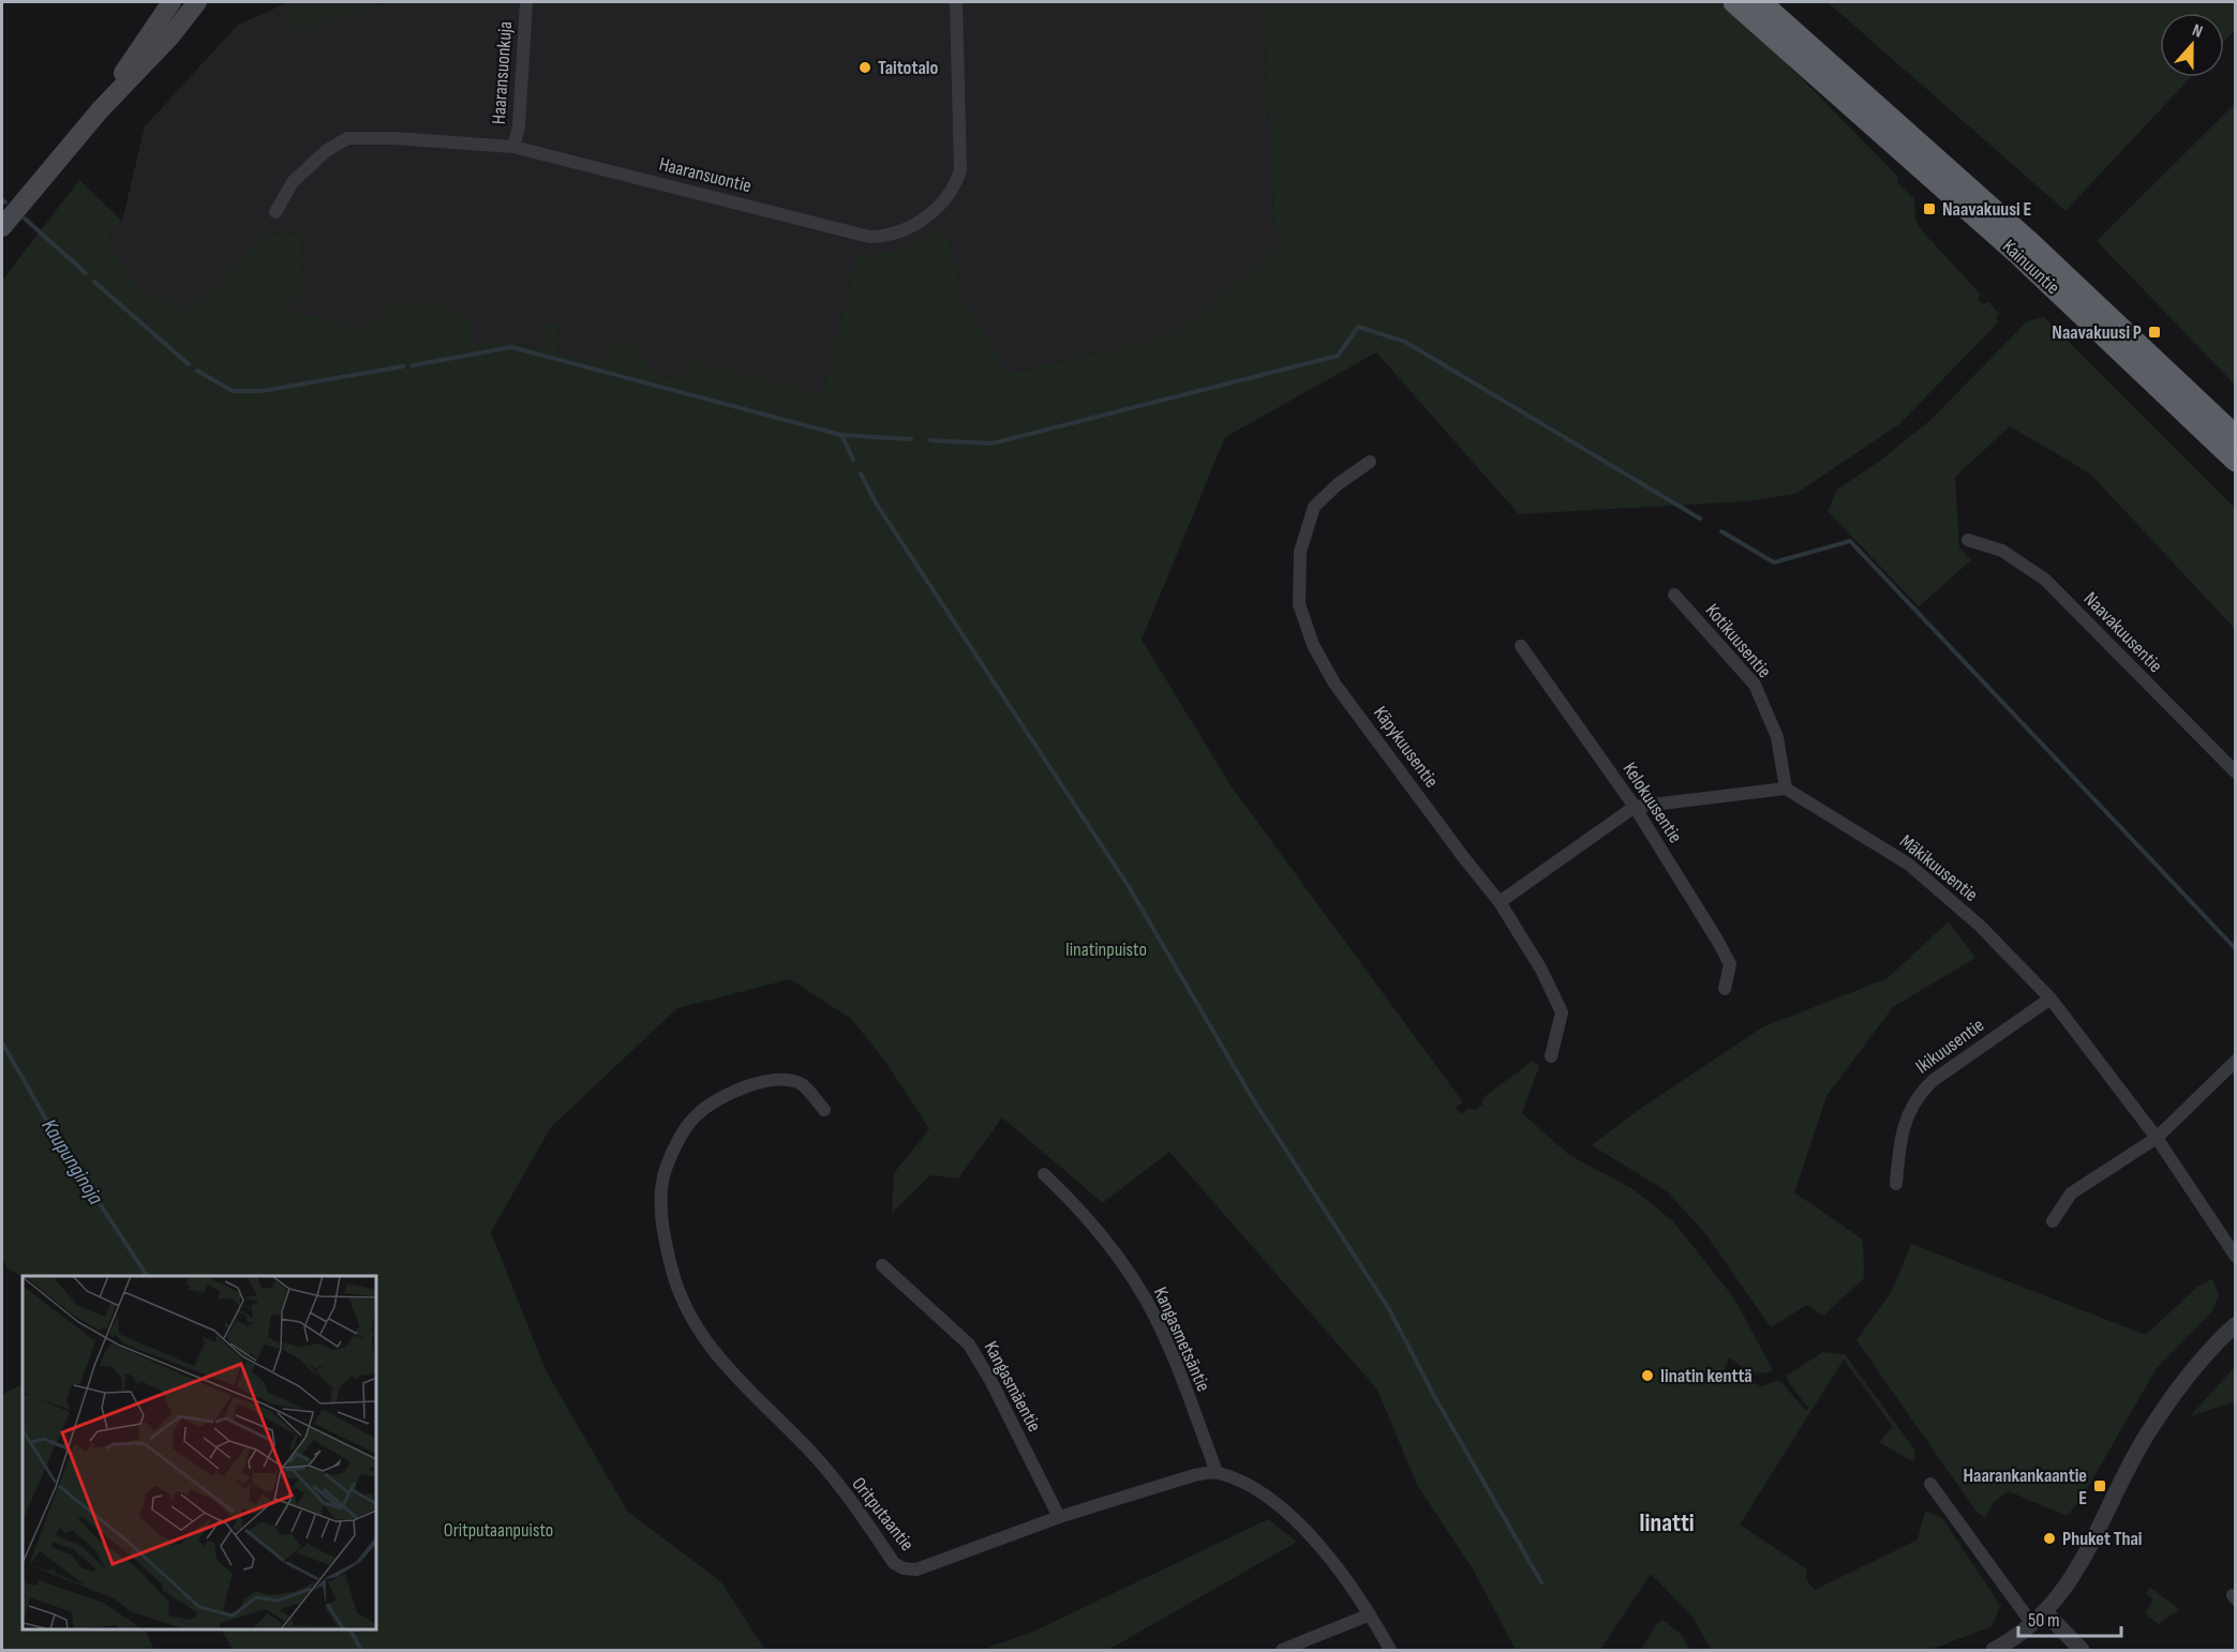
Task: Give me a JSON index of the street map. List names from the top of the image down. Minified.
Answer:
{"streets":{"highway":["Kainuuntie"],"street":["Haaransuonkuja","Haaransuontie","Naavakuusentie","Kotikuusentie","Käpykuusentie","Kelokuusentie","Mäkikuusentie","Ikikuusentie","Kangasmetsäntie","Kangasmäentie","Oritputaantie"]},"crossings":[["Haaransuonkuja","Haaransuontie"],["Kotikuusentie","Mäkikuusentie"],["Mäkikuusentie","Ikikuusentie"],["Kangasmetsäntie","Oritputaantie"],["Kangasmäentie","Oritputaantie"]],"districts":["Iinatti"],"water":["Kaupunginoja"],"parks":["Iinatinpuisto","Oritputaanpuisto"],"places":{"other":["Taitotalo","Iinatin kenttä","Phuket Thai"],"transit":["Naavakuusi E","Naavakuusi P","Haarankankaantie E"]},"scale_bar":"50 m","north":"top"}
